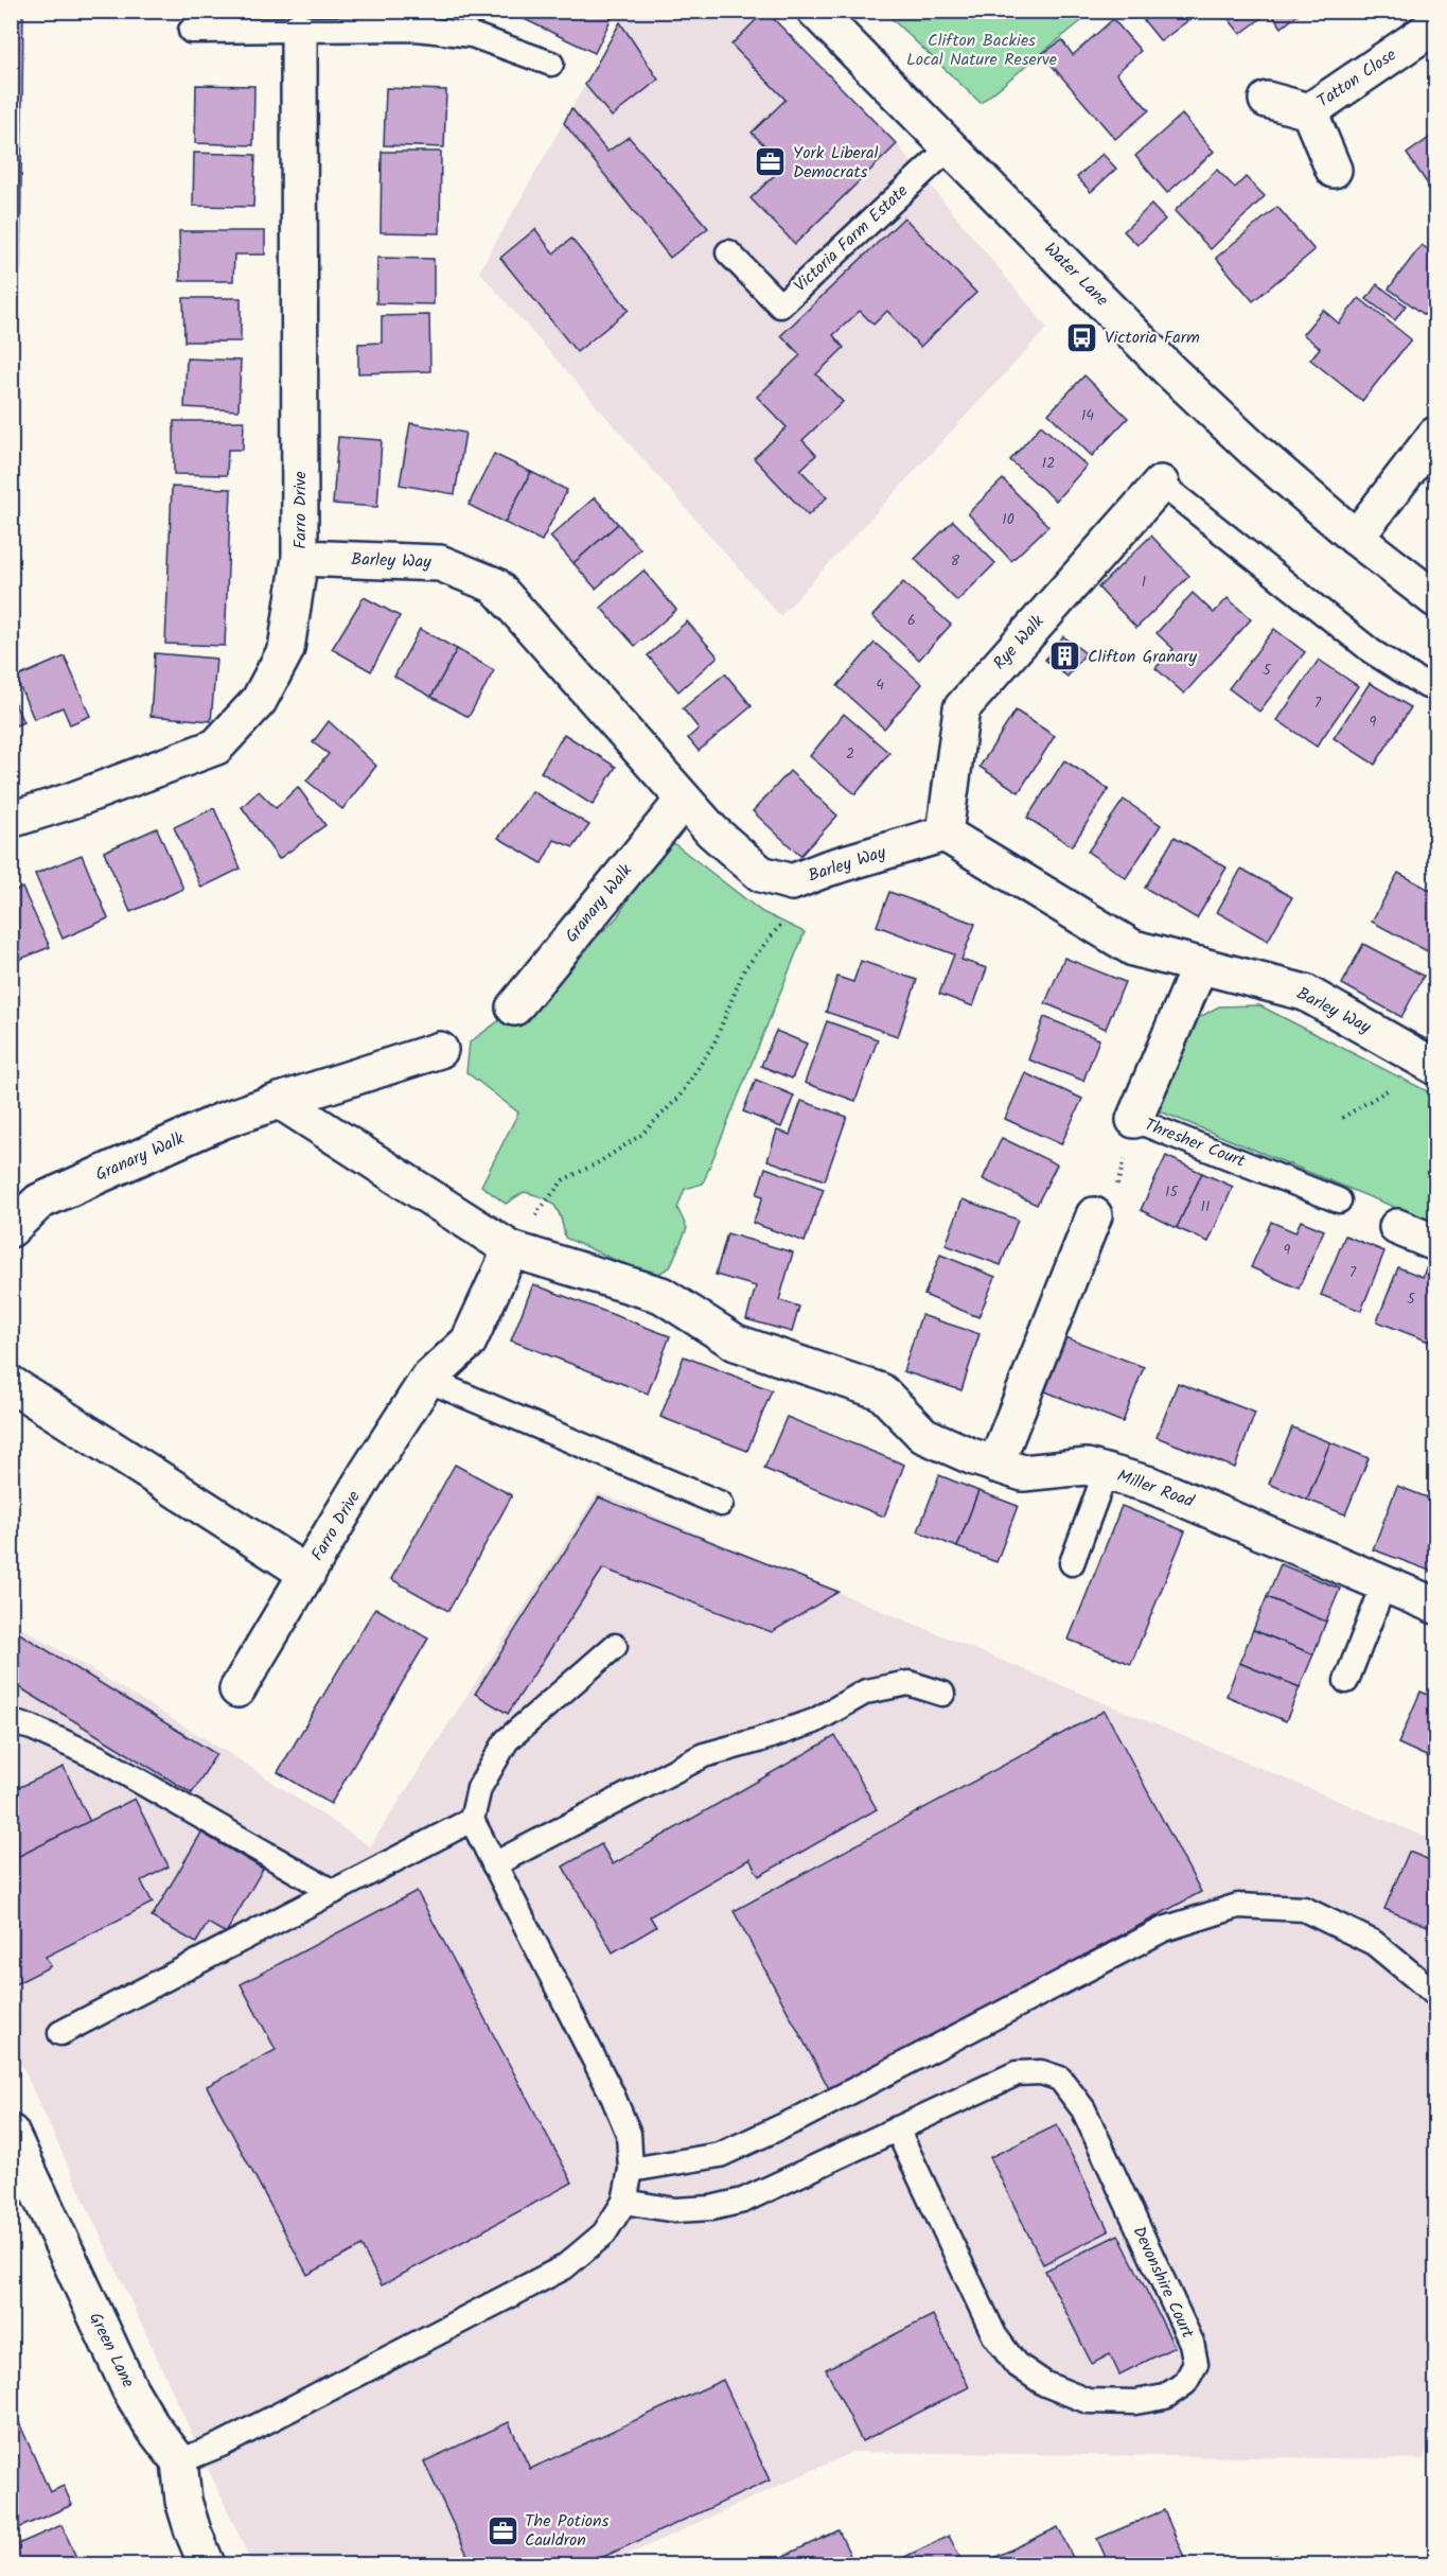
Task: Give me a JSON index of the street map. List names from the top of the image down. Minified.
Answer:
{"streets":{"street":["Tatton Close","Water Lane","Farro Drive","Barley Way","Rye Walk","Granary Walk","Thresher Court","Miller Road","Green Lane"],"lane":["Victoria Farm Estate","Devonshire Court"]},"crossings":[["Victoria Farm Estate","Water Lane"],["Farro Drive","Barley Way"],["Farro Drive","Miller Road"],["Barley Way","Rye Walk"],["Barley Way","Granary Walk"],["Barley Way","Thresher Court"]],"parks":["Clifton Backies Local Nature Reserve"],"places":{"office":["York Liberal Democrats","The Potions Cauldron"],"bus stop":["Victoria Farm"],"building":["Clifton Granary"]},"house_numbers":["14","12","10","8","1","6","5","4","7","9","2","15","11","9","7","5"]}
